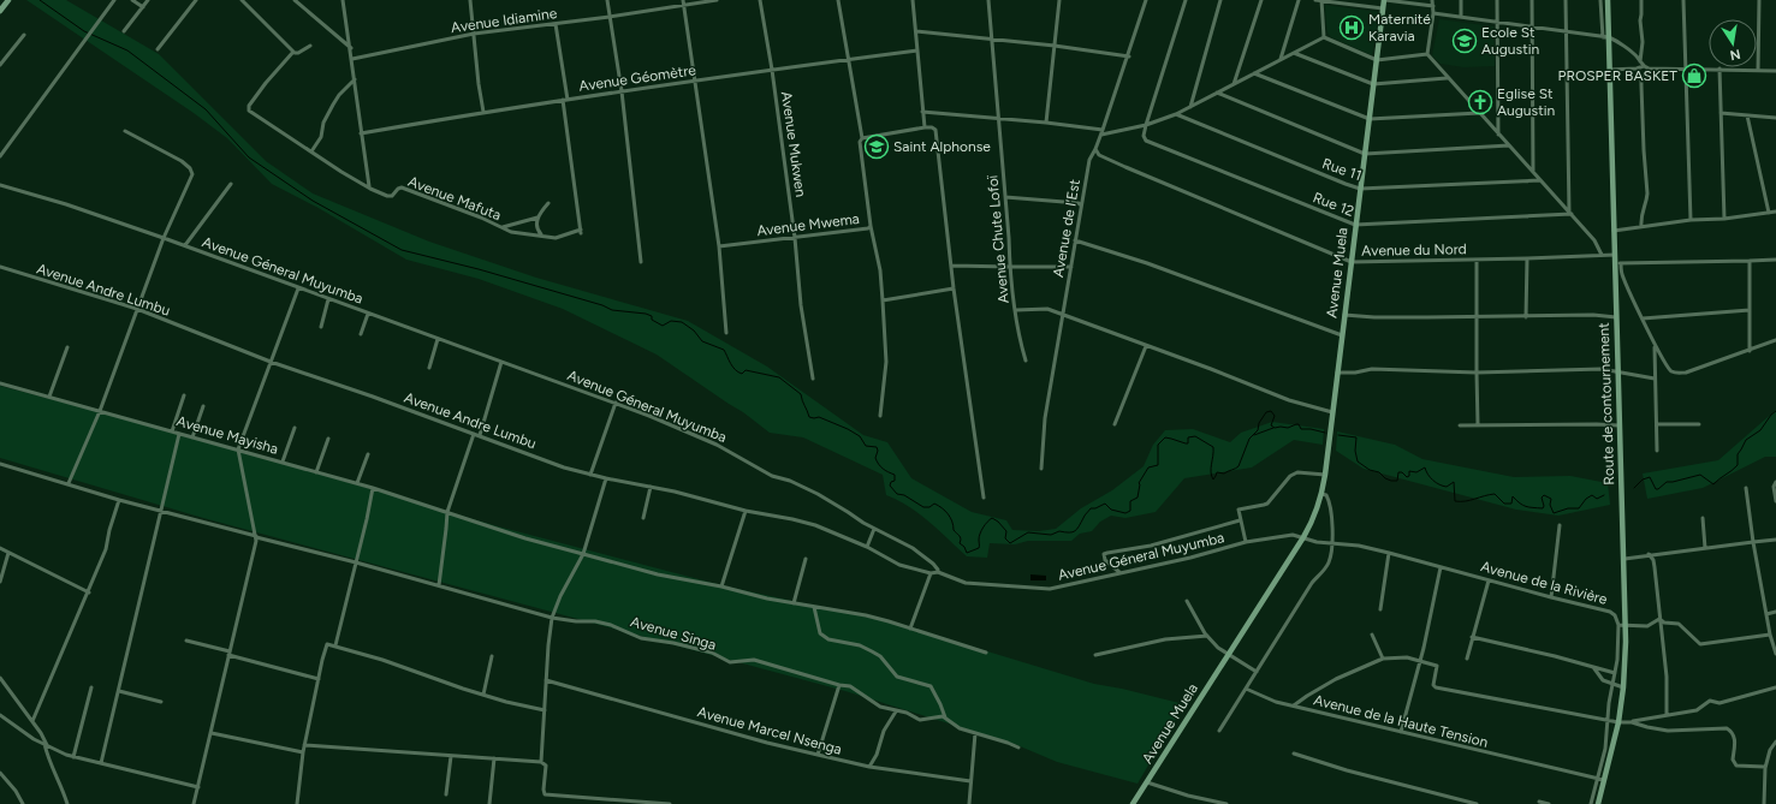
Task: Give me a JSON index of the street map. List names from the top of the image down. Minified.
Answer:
{"streets":{"street":["Avenue Idiamine","Avenue Géomètre","Avenue Mukwen","Rue 11","Avenue Mafuta","Rue 12","Avenue Mwema","Avenue de l'Est","Avenue Chute Lofoï","Avenue du Nord","Avenue Géneral Muyumba","Avenue Muela","Avenue Andre Lumbu","Route de contournement","Avenue Mayisha","Avenue de la Rivière","Avenue Singa","Avenue de la Haute Tension","Avenue Marcel Nsenga"]},"crossings":[["Avenue Géomètre","Avenue Mukwen"],["Avenue Géomètre","Avenue Mafuta"],["Avenue Géomètre","Avenue Mwema"],["Avenue Mukwen","Avenue Mwema"],["Rue 11","Avenue Muela"],["Rue 12","Avenue Muela"],["Avenue de l'Est","Avenue du Nord"],["Avenue du Nord","Avenue Muela"],["Avenue du Nord","Route de contournement"],["Avenue Géneral Muyumba","Avenue Muela"],["Avenue Géneral Muyumba","Avenue Andre Lumbu"],["Avenue Géneral Muyumba","Avenue de la Rivière"],["Avenue Muela","Avenue de la Rivière"],["Route de contournement","Avenue de la Haute Tension"]],"places":{"hospital":["Maternité Karavia"],"school or university":["Ecole St Augustin","Saint Alphonse"],"shop":["PROSPER BASKET"],"church":["Eglise St Augustin"]},"north":"bottom"}
